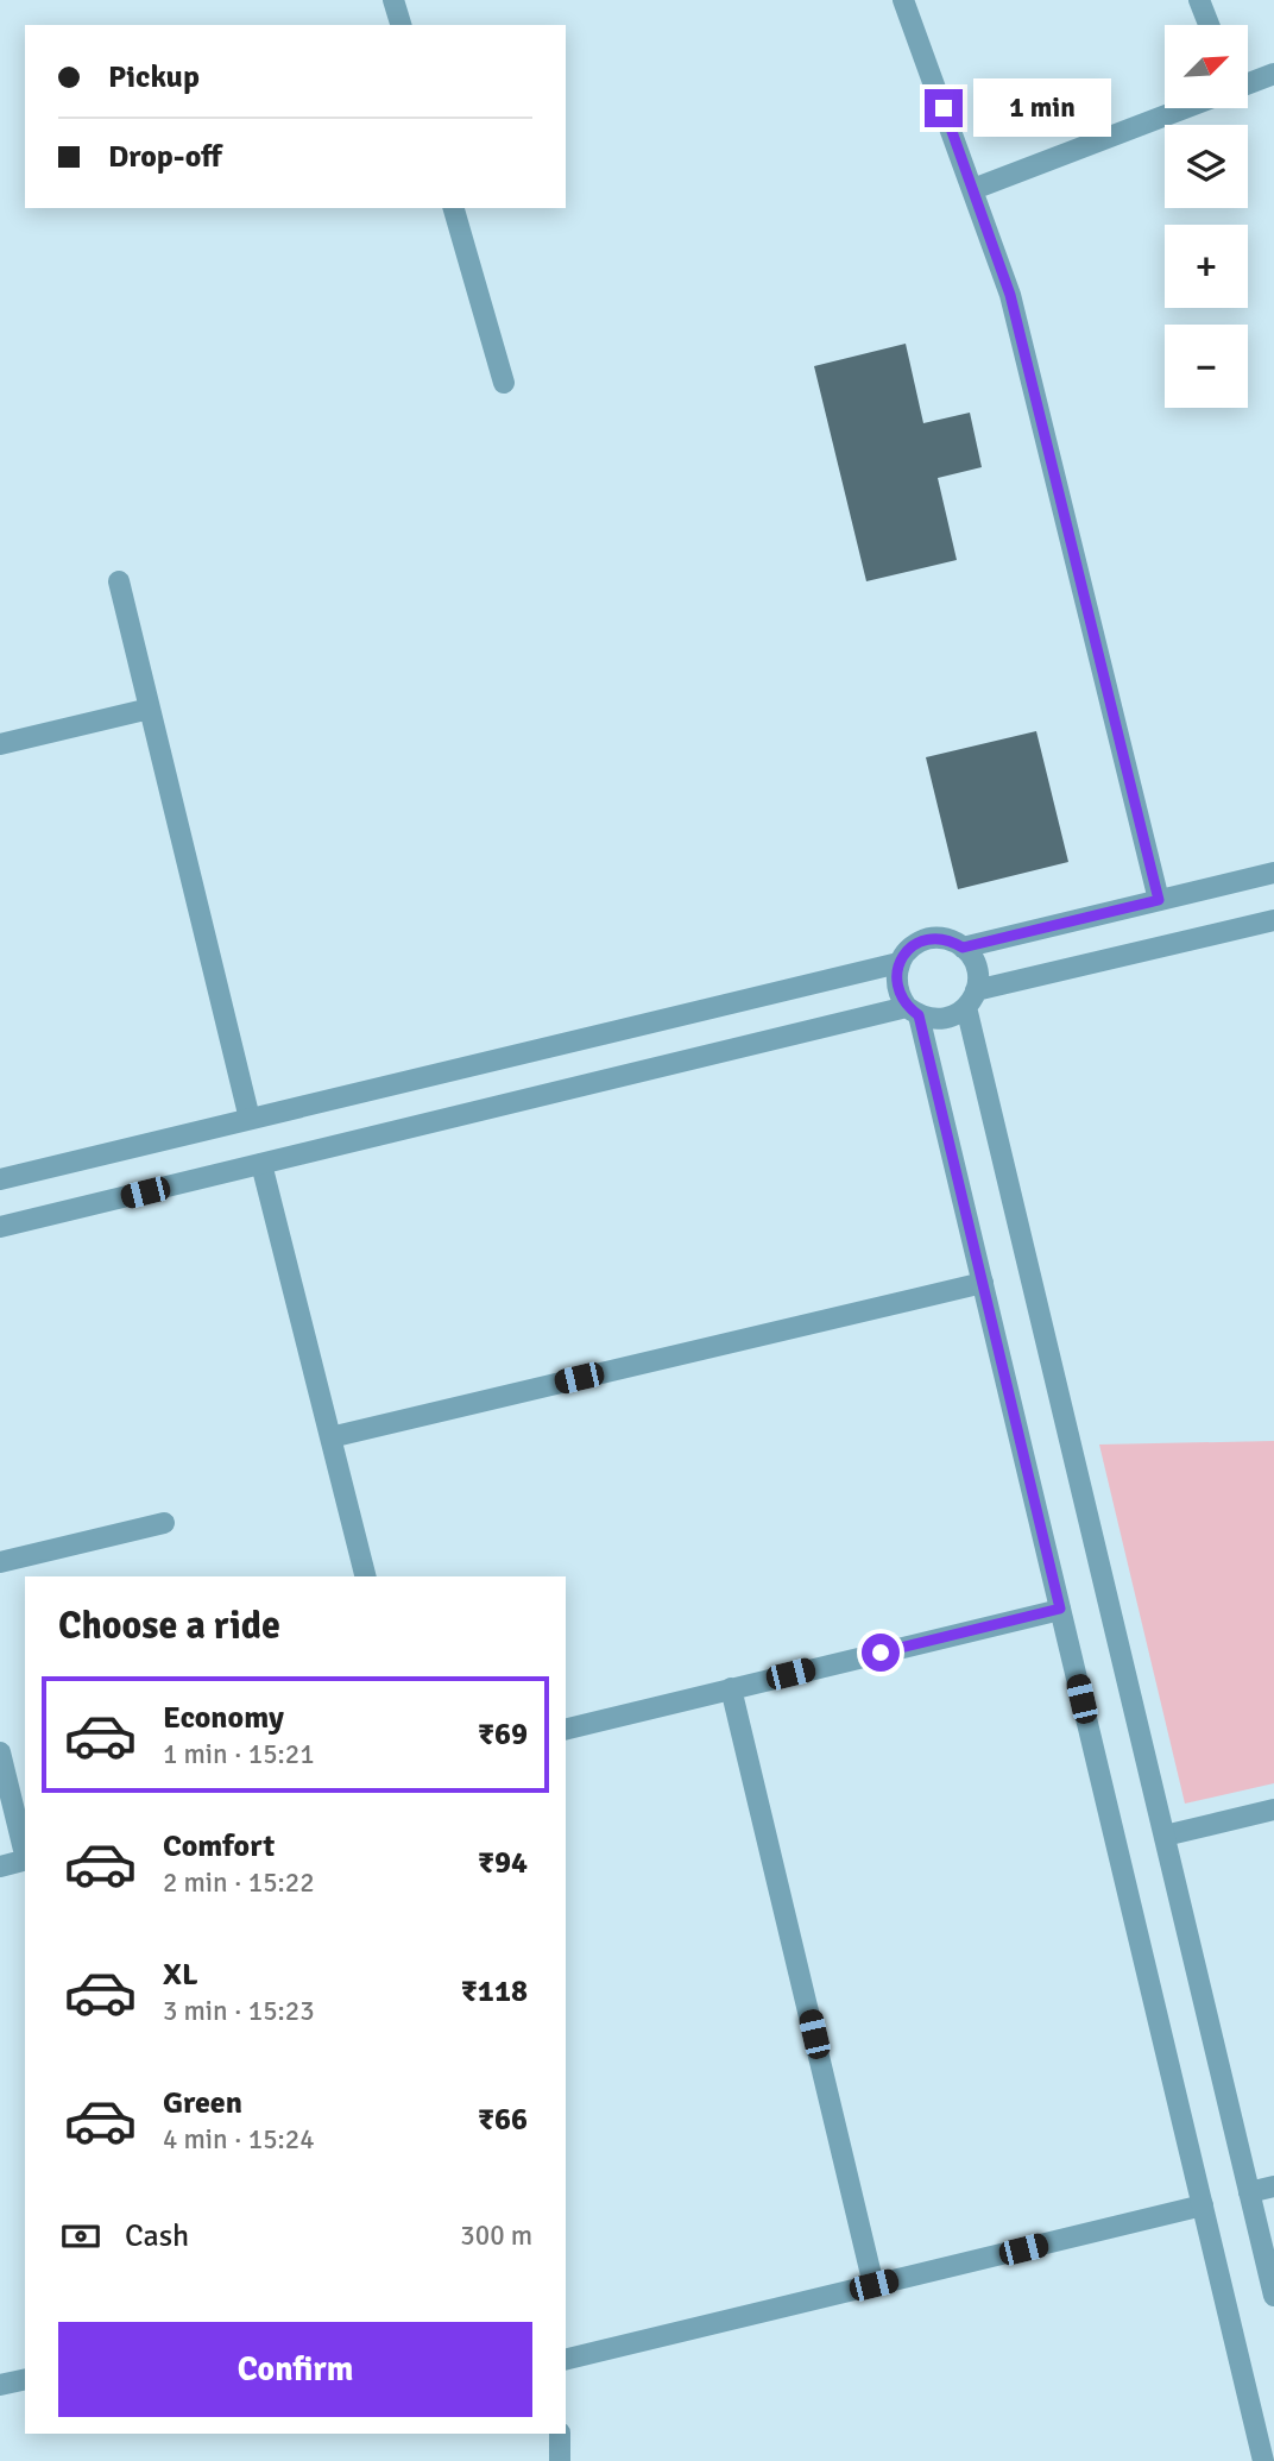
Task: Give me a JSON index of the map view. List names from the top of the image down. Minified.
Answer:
{"north":"top right","page":{"map_buttons":["+","−"],"banner":["Pickup","Drop-off"],"bubble":"1 min","heading":"Choose a ride","list":[{"name":"Economy","note":"1 min · 15:21","value":"₹69"},{"name":"Comfort","note":"2 min · 15:22","value":"₹94"},{"name":"XL","note":"3 min · 15:23","value":"₹118"},{"name":"Green","note":"4 min · 15:24","value":"₹66"}],"pay":["Cash","300 m"],"buttons":"Confirm"}}
